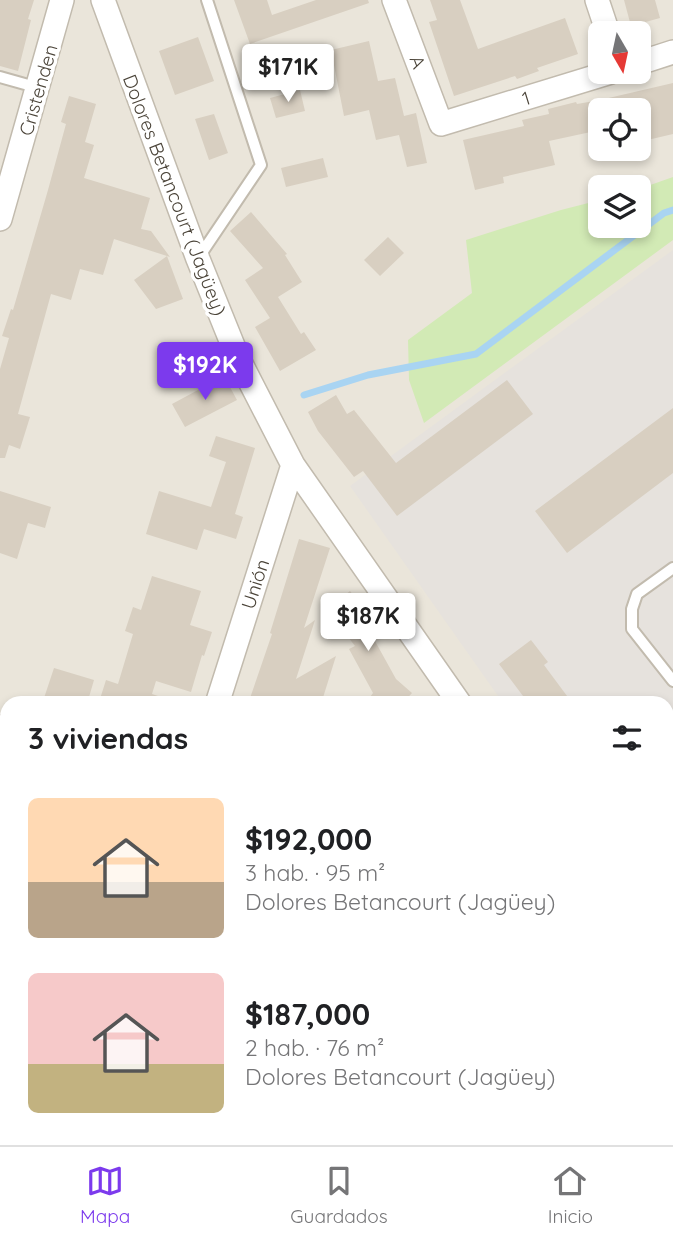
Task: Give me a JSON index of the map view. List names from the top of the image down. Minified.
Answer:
{"streets":{"street":["A","Cristenden","1","Dolores Betancourt (Jagüey)","Unión"]},"crossings":[["A","1"],["Dolores Betancourt (Jagüey)","Unión"]],"north":"bottom","page":{"price":["$171K","$192K","$187K"],"heading":"3 viviendas","list":[{"name":"$192,000","note":"3 hab. · 95 m² · Dolores Betancourt (Jagüey)"},{"name":"$187,000","note":"2 hab. · 76 m² · Dolores Betancourt (Jagüey)"}],"tabs":["Mapa","Guardados","Inicio"]}}
